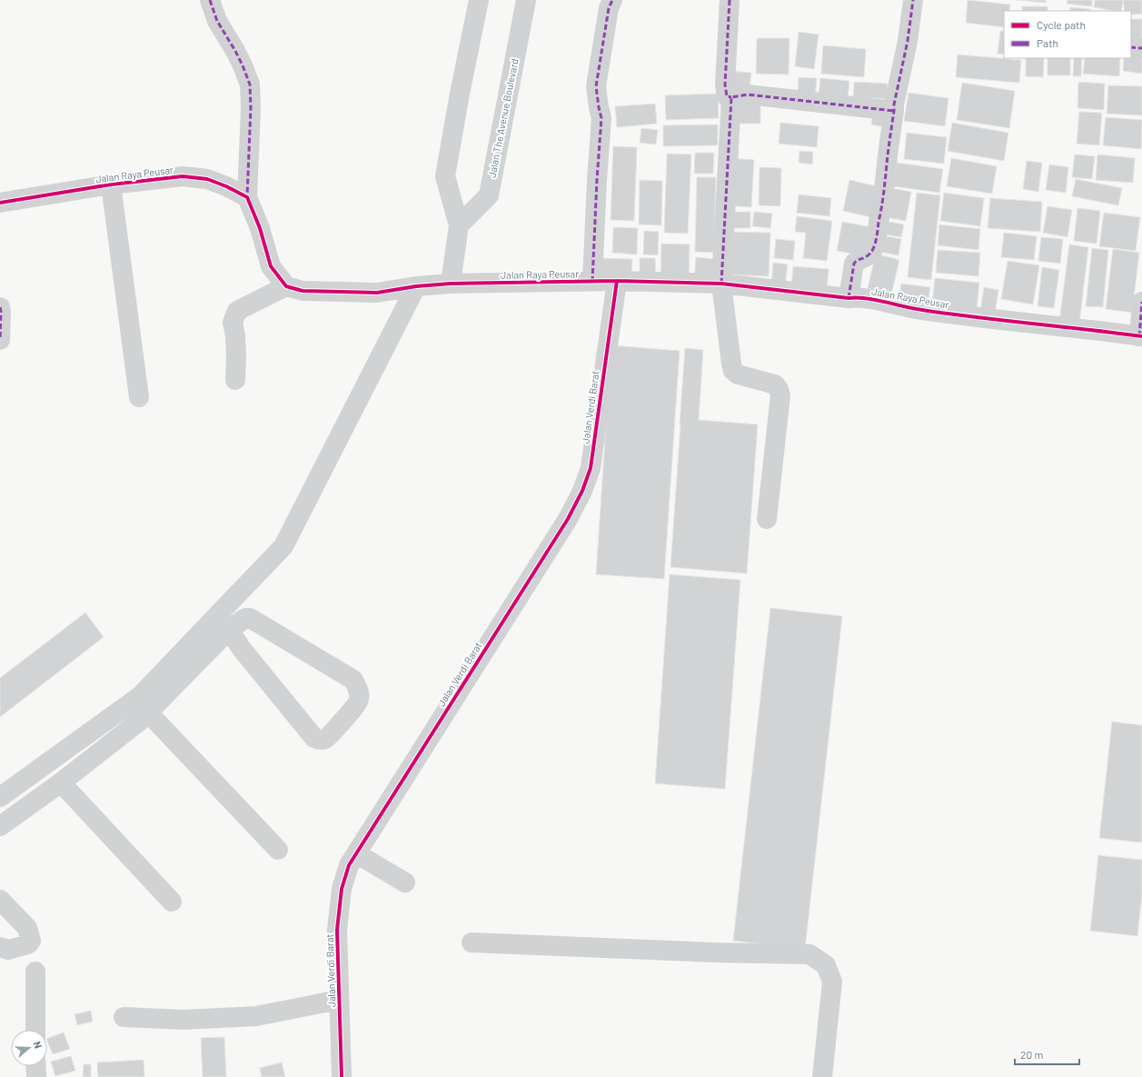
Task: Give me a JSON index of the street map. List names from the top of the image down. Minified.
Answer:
{"streets":{"street":["Jalan The Avenue Boulevard","Jalan Raya Peusar","Jalan Verdi Barat"]},"crossings":[["Jalan Raya Peusar","Jalan Verdi Barat"]],"legend":["Cycle path","Path"],"scale_bar":"20 m","north":"right"}
